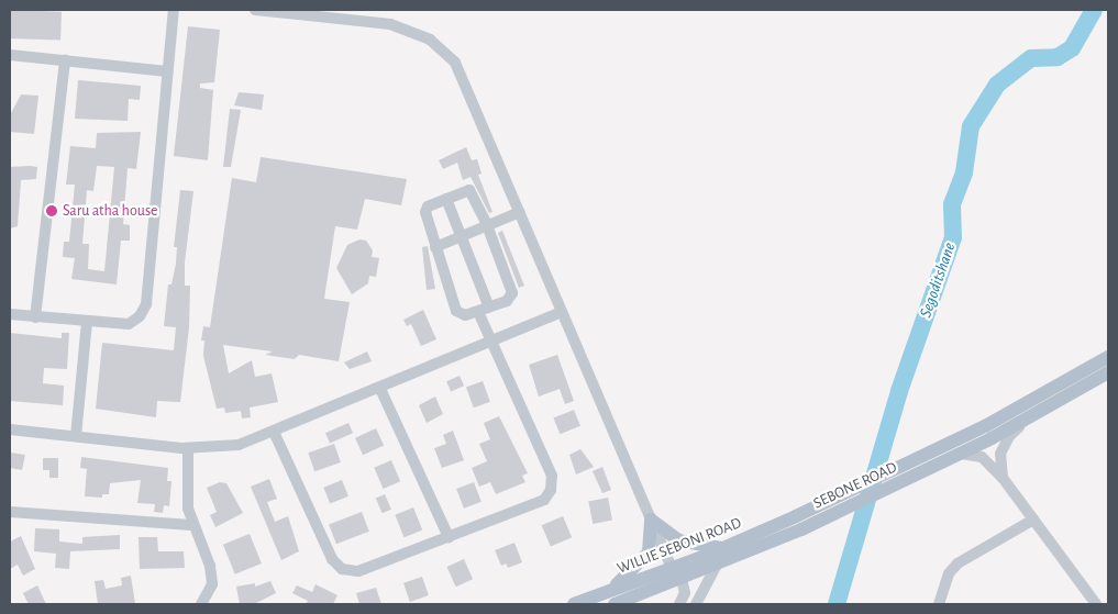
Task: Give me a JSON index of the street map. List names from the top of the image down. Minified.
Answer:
{"streets":{"main road":["SEBONE ROAD","WILLIE SEBONI ROAD"]},"crossings":[["SEBONE ROAD","WILLIE SEBONI ROAD"]],"water":["Segoditshane"],"places":["Saru atha house"]}
